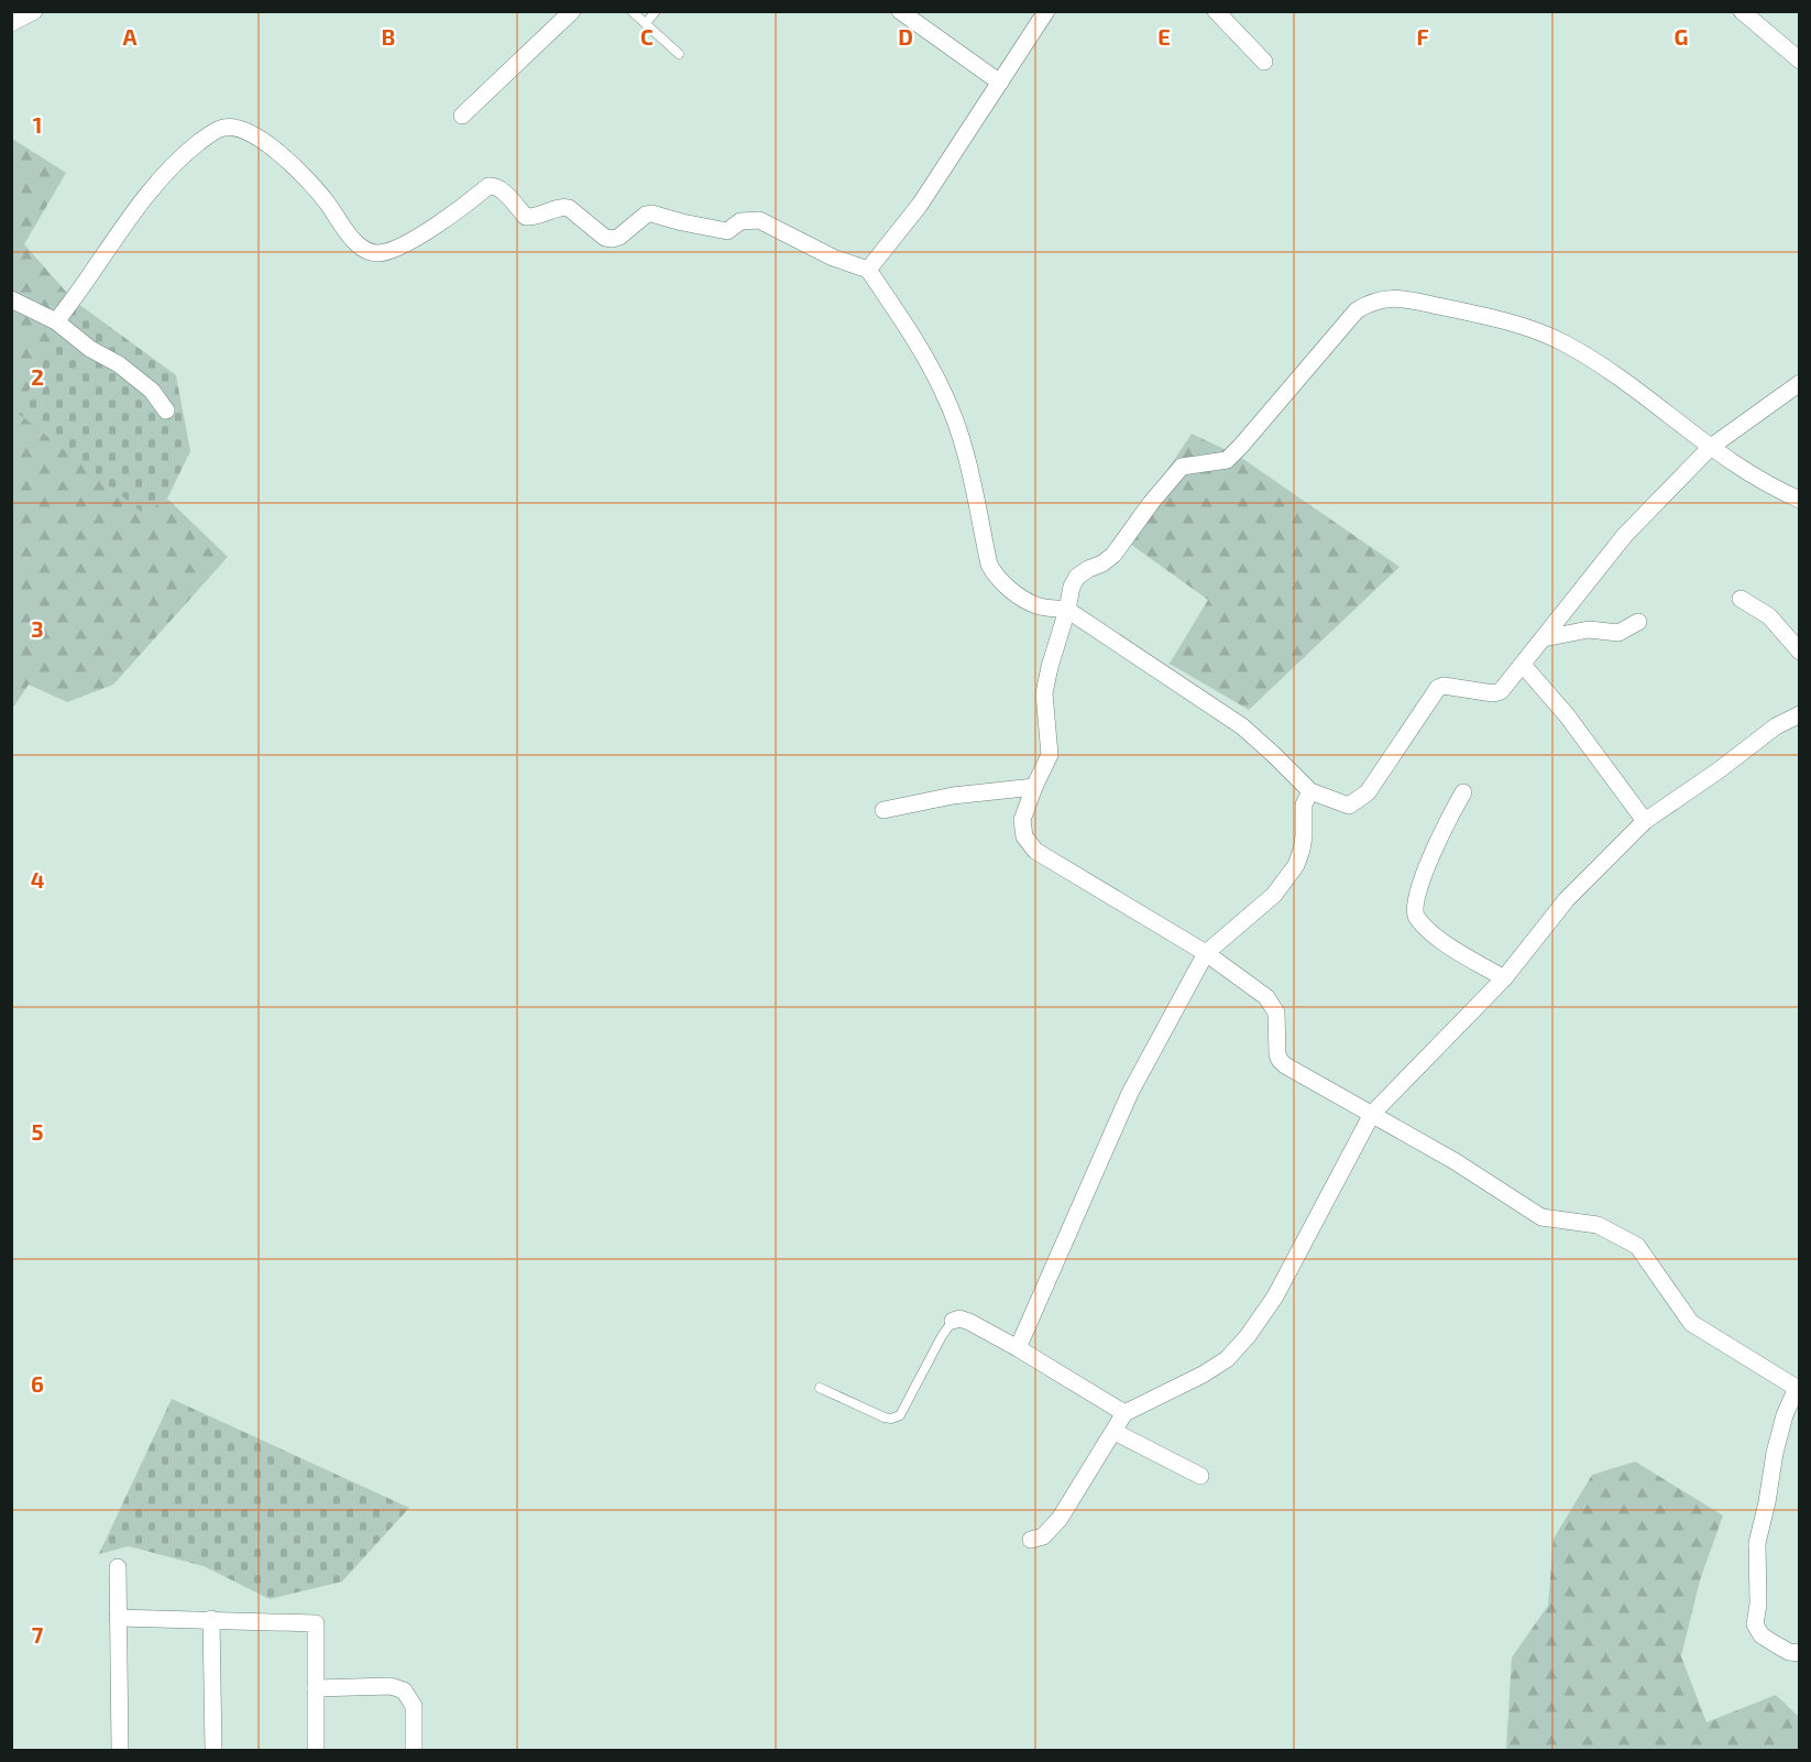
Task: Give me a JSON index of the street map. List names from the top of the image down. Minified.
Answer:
{"grid":{"columns":["A","B","C","D","E","F","G"],"rows":["1","2","3","4","5","6","7"]}}
